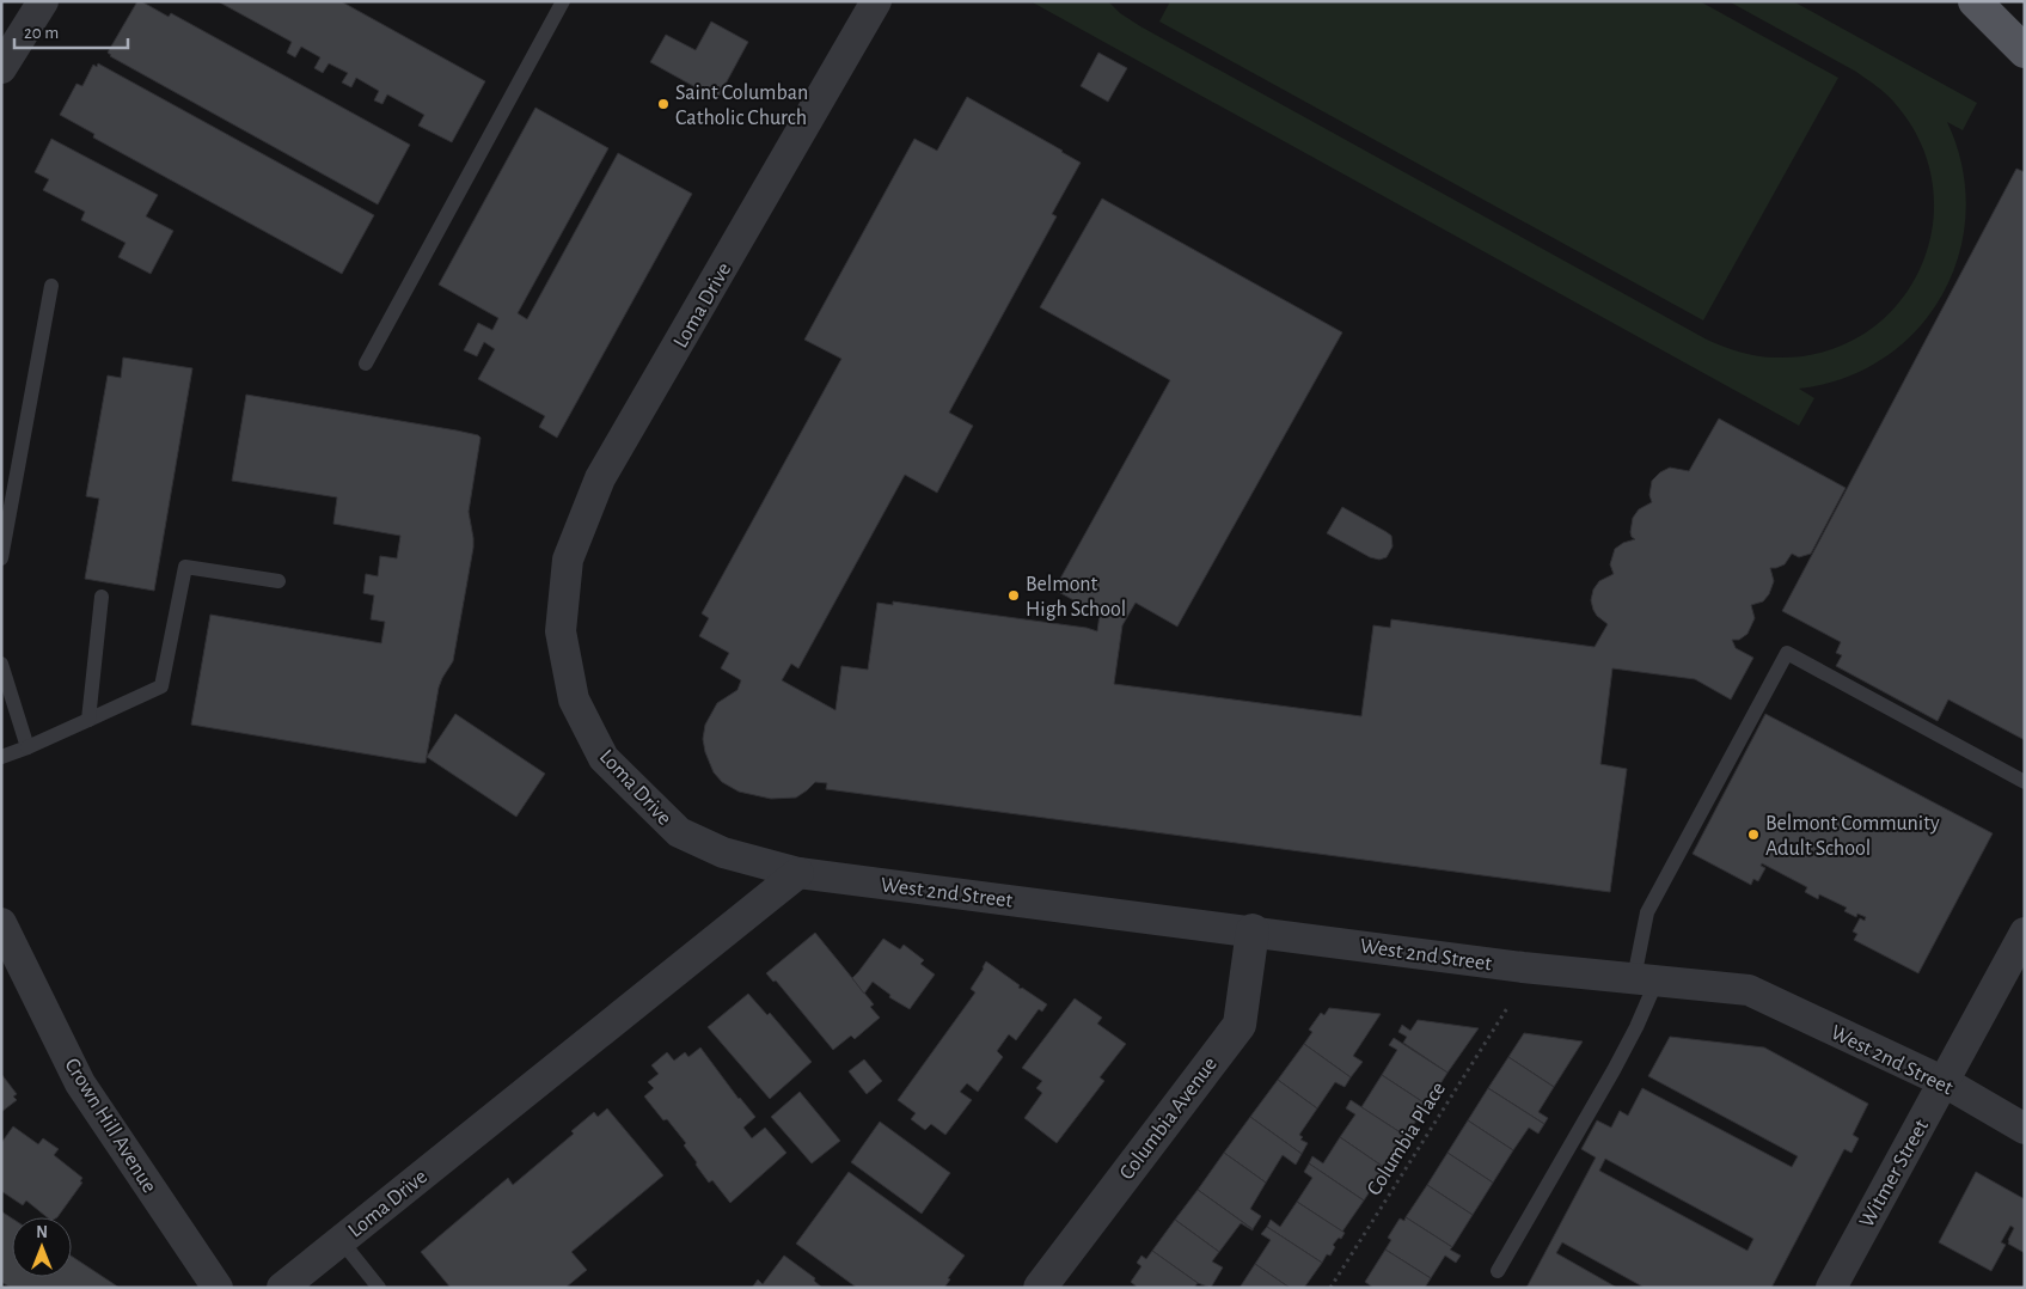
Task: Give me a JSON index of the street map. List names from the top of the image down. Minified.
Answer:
{"streets":{"street":["Loma Drive","West 2nd Street","Columbia Avenue","Crown Hill Avenue","Witmer Street"],"path":["Columbia Place"]},"crossings":[["Loma Drive","West 2nd Street"],["West 2nd Street","Columbia Avenue"],["West 2nd Street","Witmer Street"]],"places":["Saint Columban Catholic Church","Belmont High School","Belmont Community Adult School"],"scale_bar":"20 m","north":"top"}
